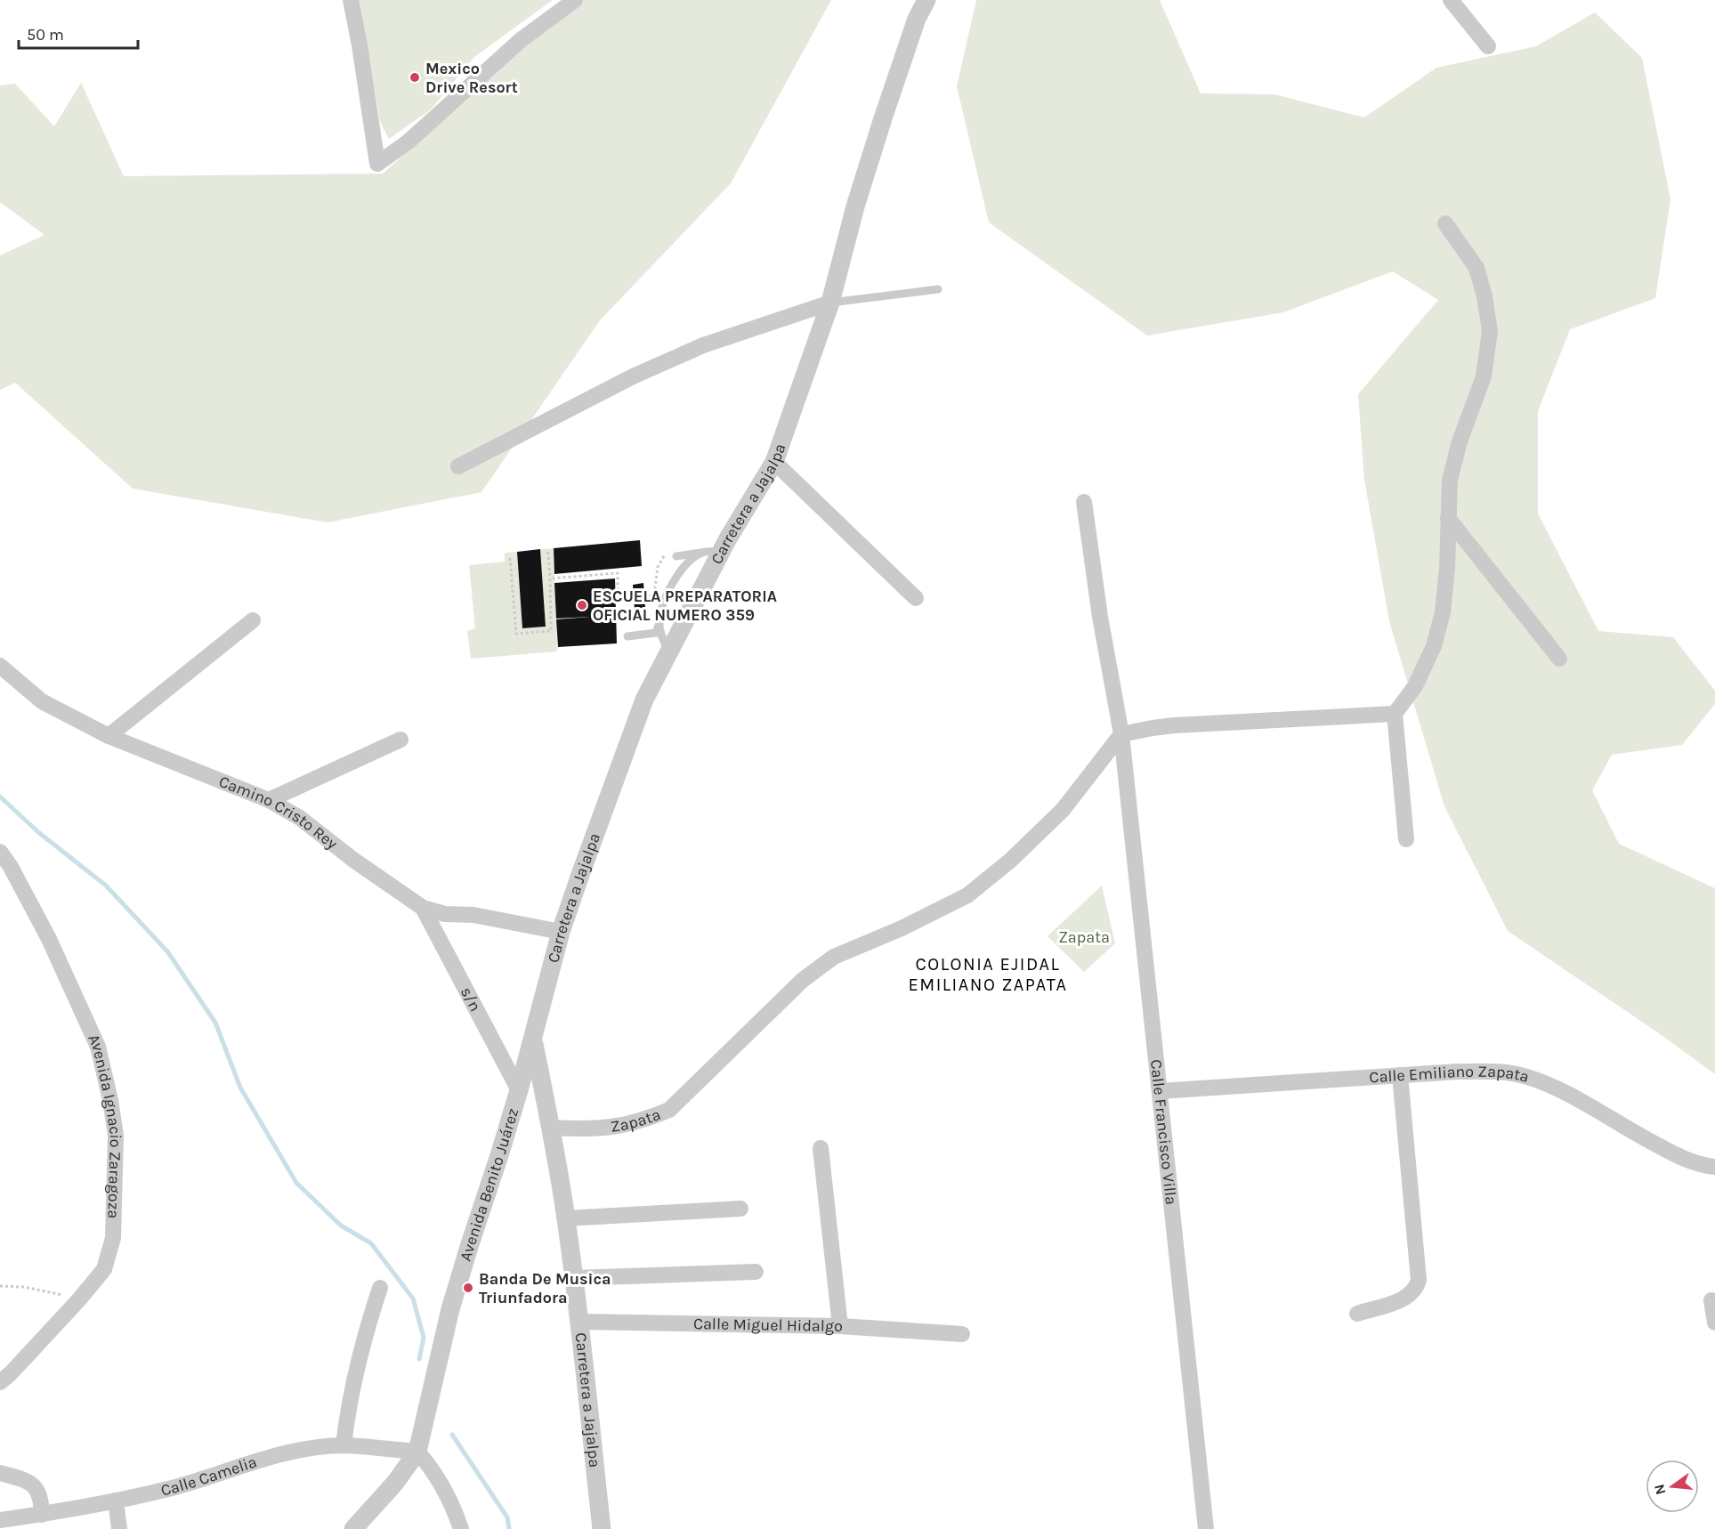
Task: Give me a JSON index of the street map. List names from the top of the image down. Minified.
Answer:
{"streets":{"street":["Carretera a Jajalpa","Camino Cristo Rey","s/n","Calle Emiliano Zapata","Zapata","Avenida Ignacio Zaragoza","Calle Francisco Villa","Avenida Benito Juárez","Calle Miguel Hidalgo","Calle Camelia"]},"crossings":[["Carretera a Jajalpa","Camino Cristo Rey"],["Carretera a Jajalpa","Zapata"],["Carretera a Jajalpa","Avenida Benito Juárez"],["Carretera a Jajalpa","Calle Miguel Hidalgo"],["Camino Cristo Rey","s/n"],["s/n","Avenida Benito Juárez"],["Calle Emiliano Zapata","Calle Francisco Villa"],["Zapata","Calle Francisco Villa"],["Avenida Benito Juárez","Calle Camelia"]],"districts":["COLONIA EJIDAL EMILIANO ZAPATA"],"parks":["Zapata"],"places":["Mexico Drive Resort","ESCUELA PREPARATORIA OFICIAL NUMERO 359","Banda De Musica Triunfadora"],"scale_bar":"50 m","north":"left"}
